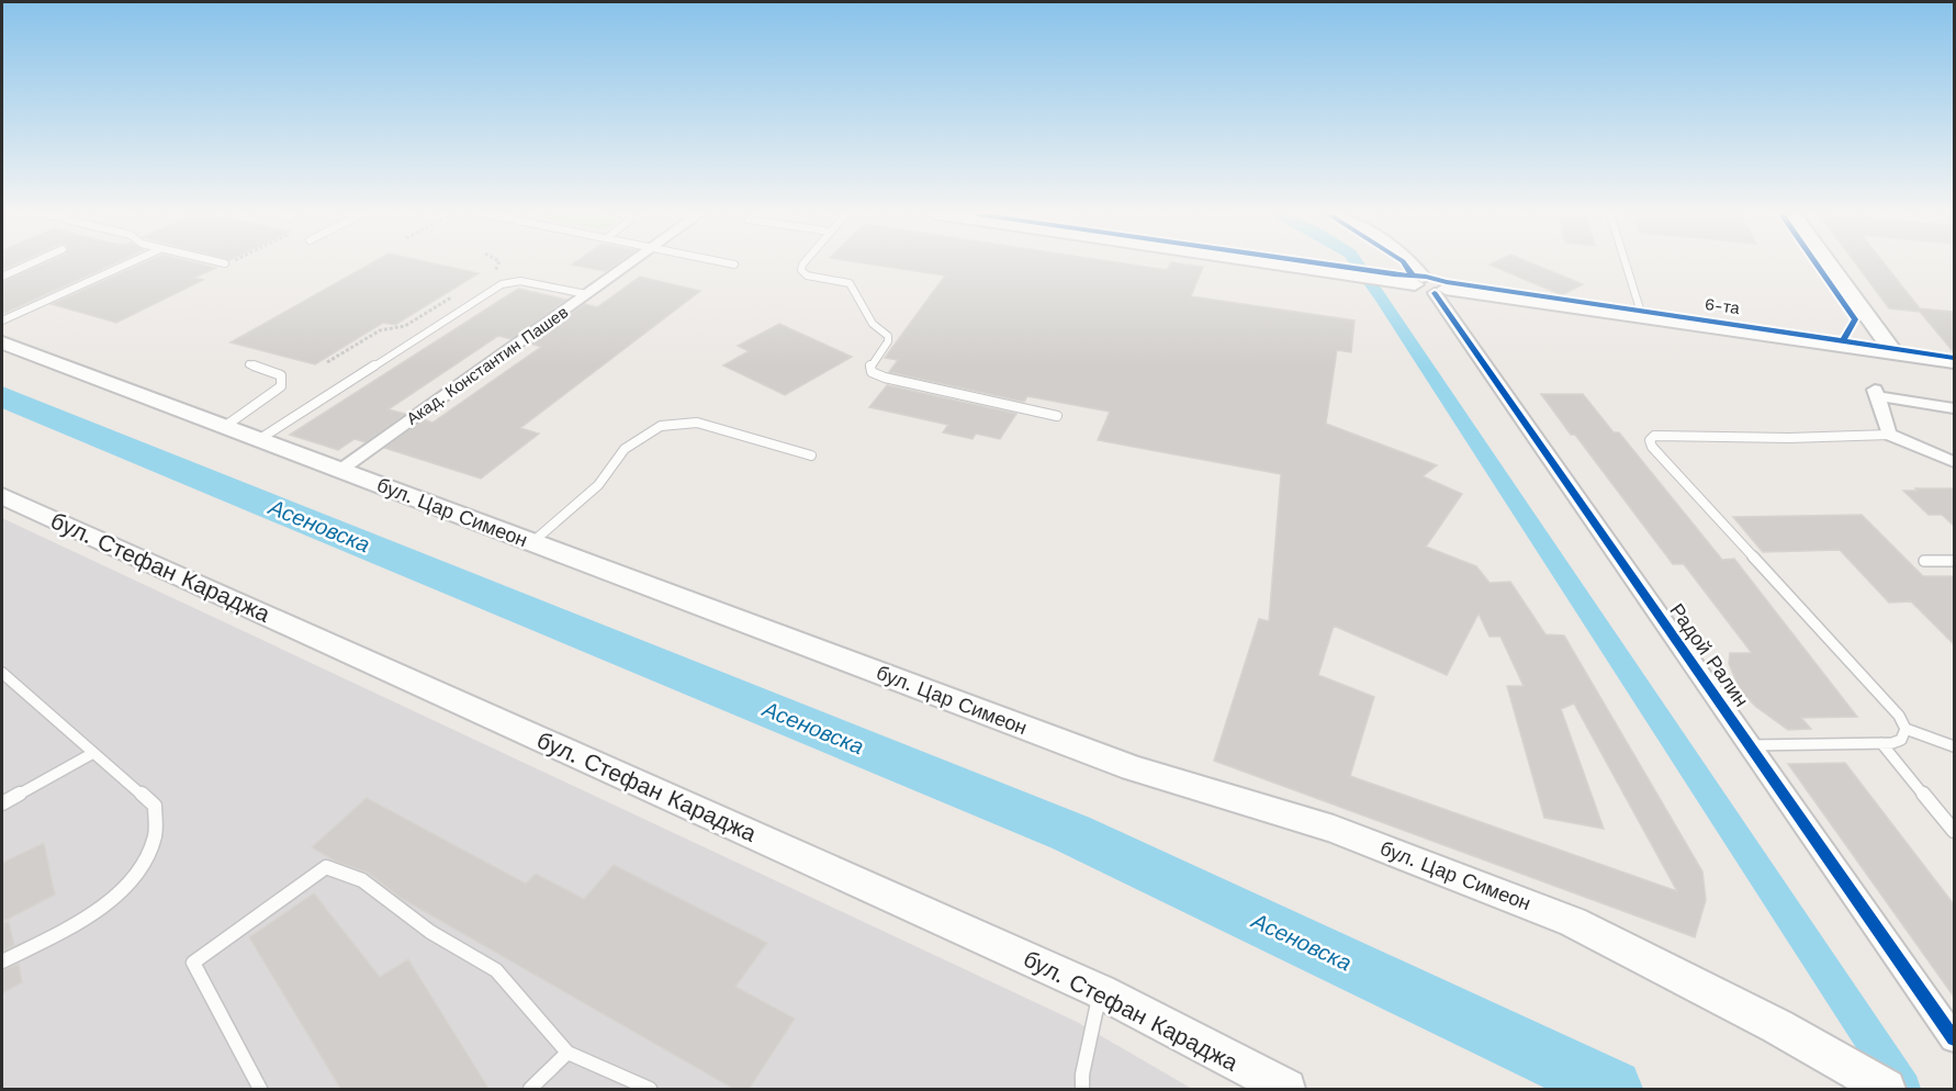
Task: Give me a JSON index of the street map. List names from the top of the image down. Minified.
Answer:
{"streets":{"main road":["бул. Цар Симеон","бул. Стефан Караджа"],"street":["Акад. Константин Пашев","Радой Ралин"],"cycle path":["6-та"]},"crossings":[["Акад. Константин Пашев","бул. Цар Симеон"]],"water":["Асеновска"]}
